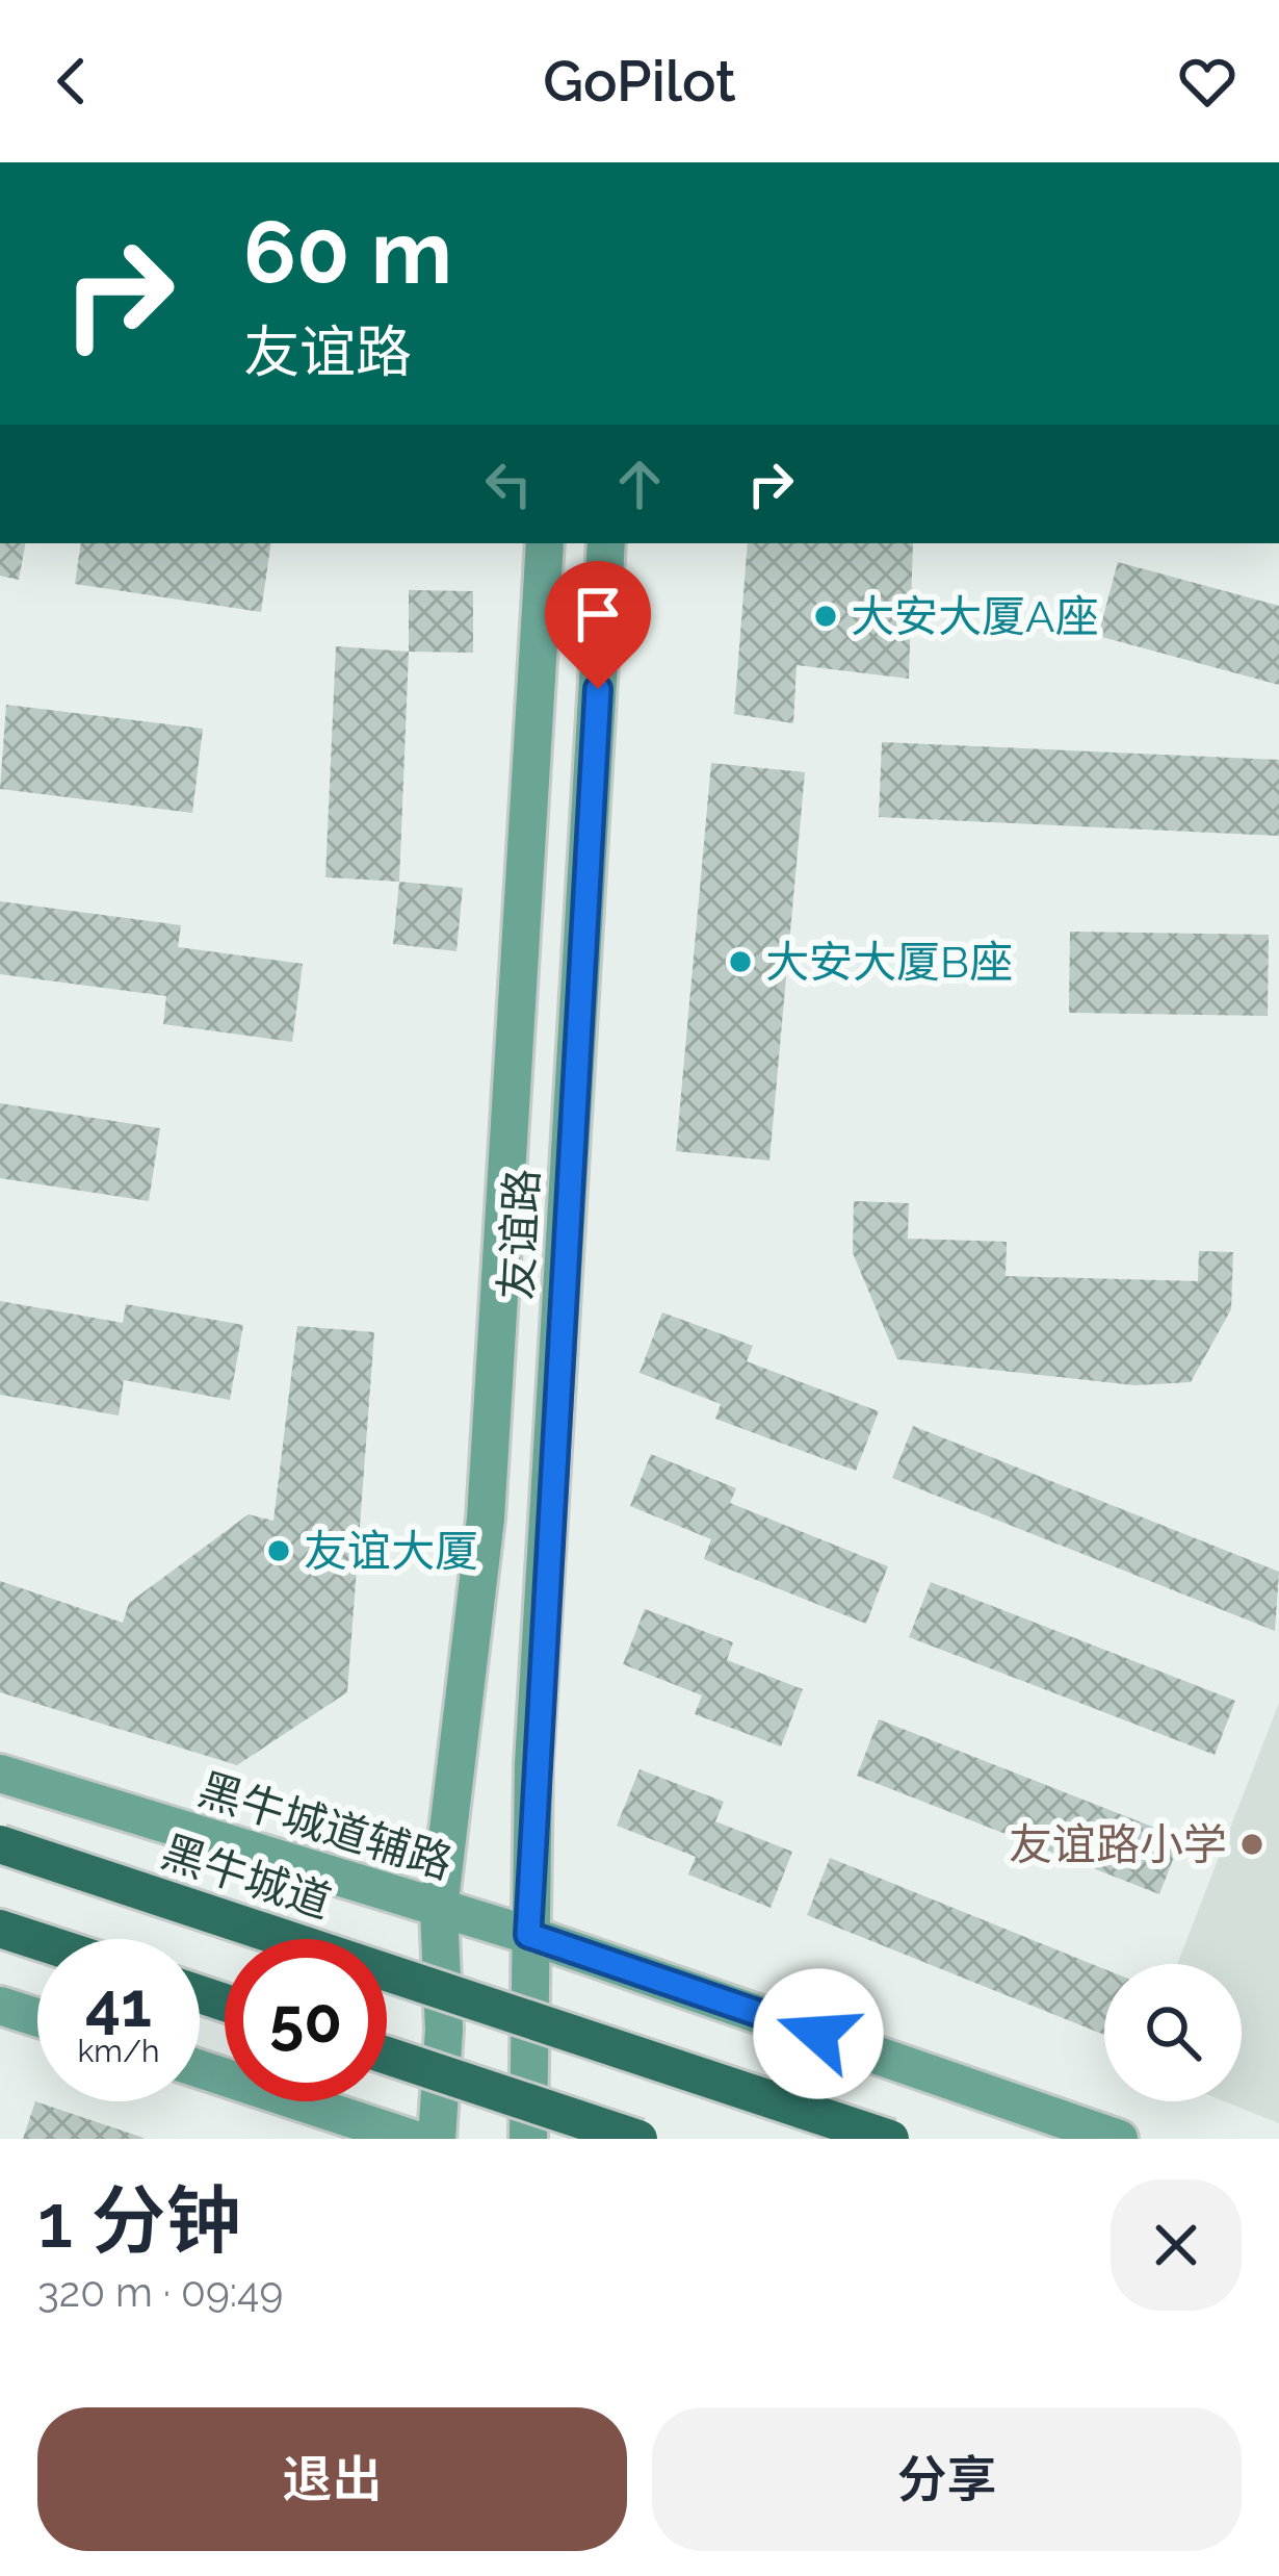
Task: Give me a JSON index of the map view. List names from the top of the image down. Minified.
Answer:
{"streets":{"highway":["黑牛城道"],"main road":["友谊路","黑牛城道辅路"]},"crossings":[["友谊路","黑牛城道辅路"]],"places":["大安大厦A座","大安大厦B座","友谊大厦","友谊路小学"],"page":{"header":"GoPilot","turn":["60 m","友谊路"],"speed":"41 km/h","limit":"50","heading":["1 分钟","320 m · 09:49"],"buttons":["退出","分享"]}}
